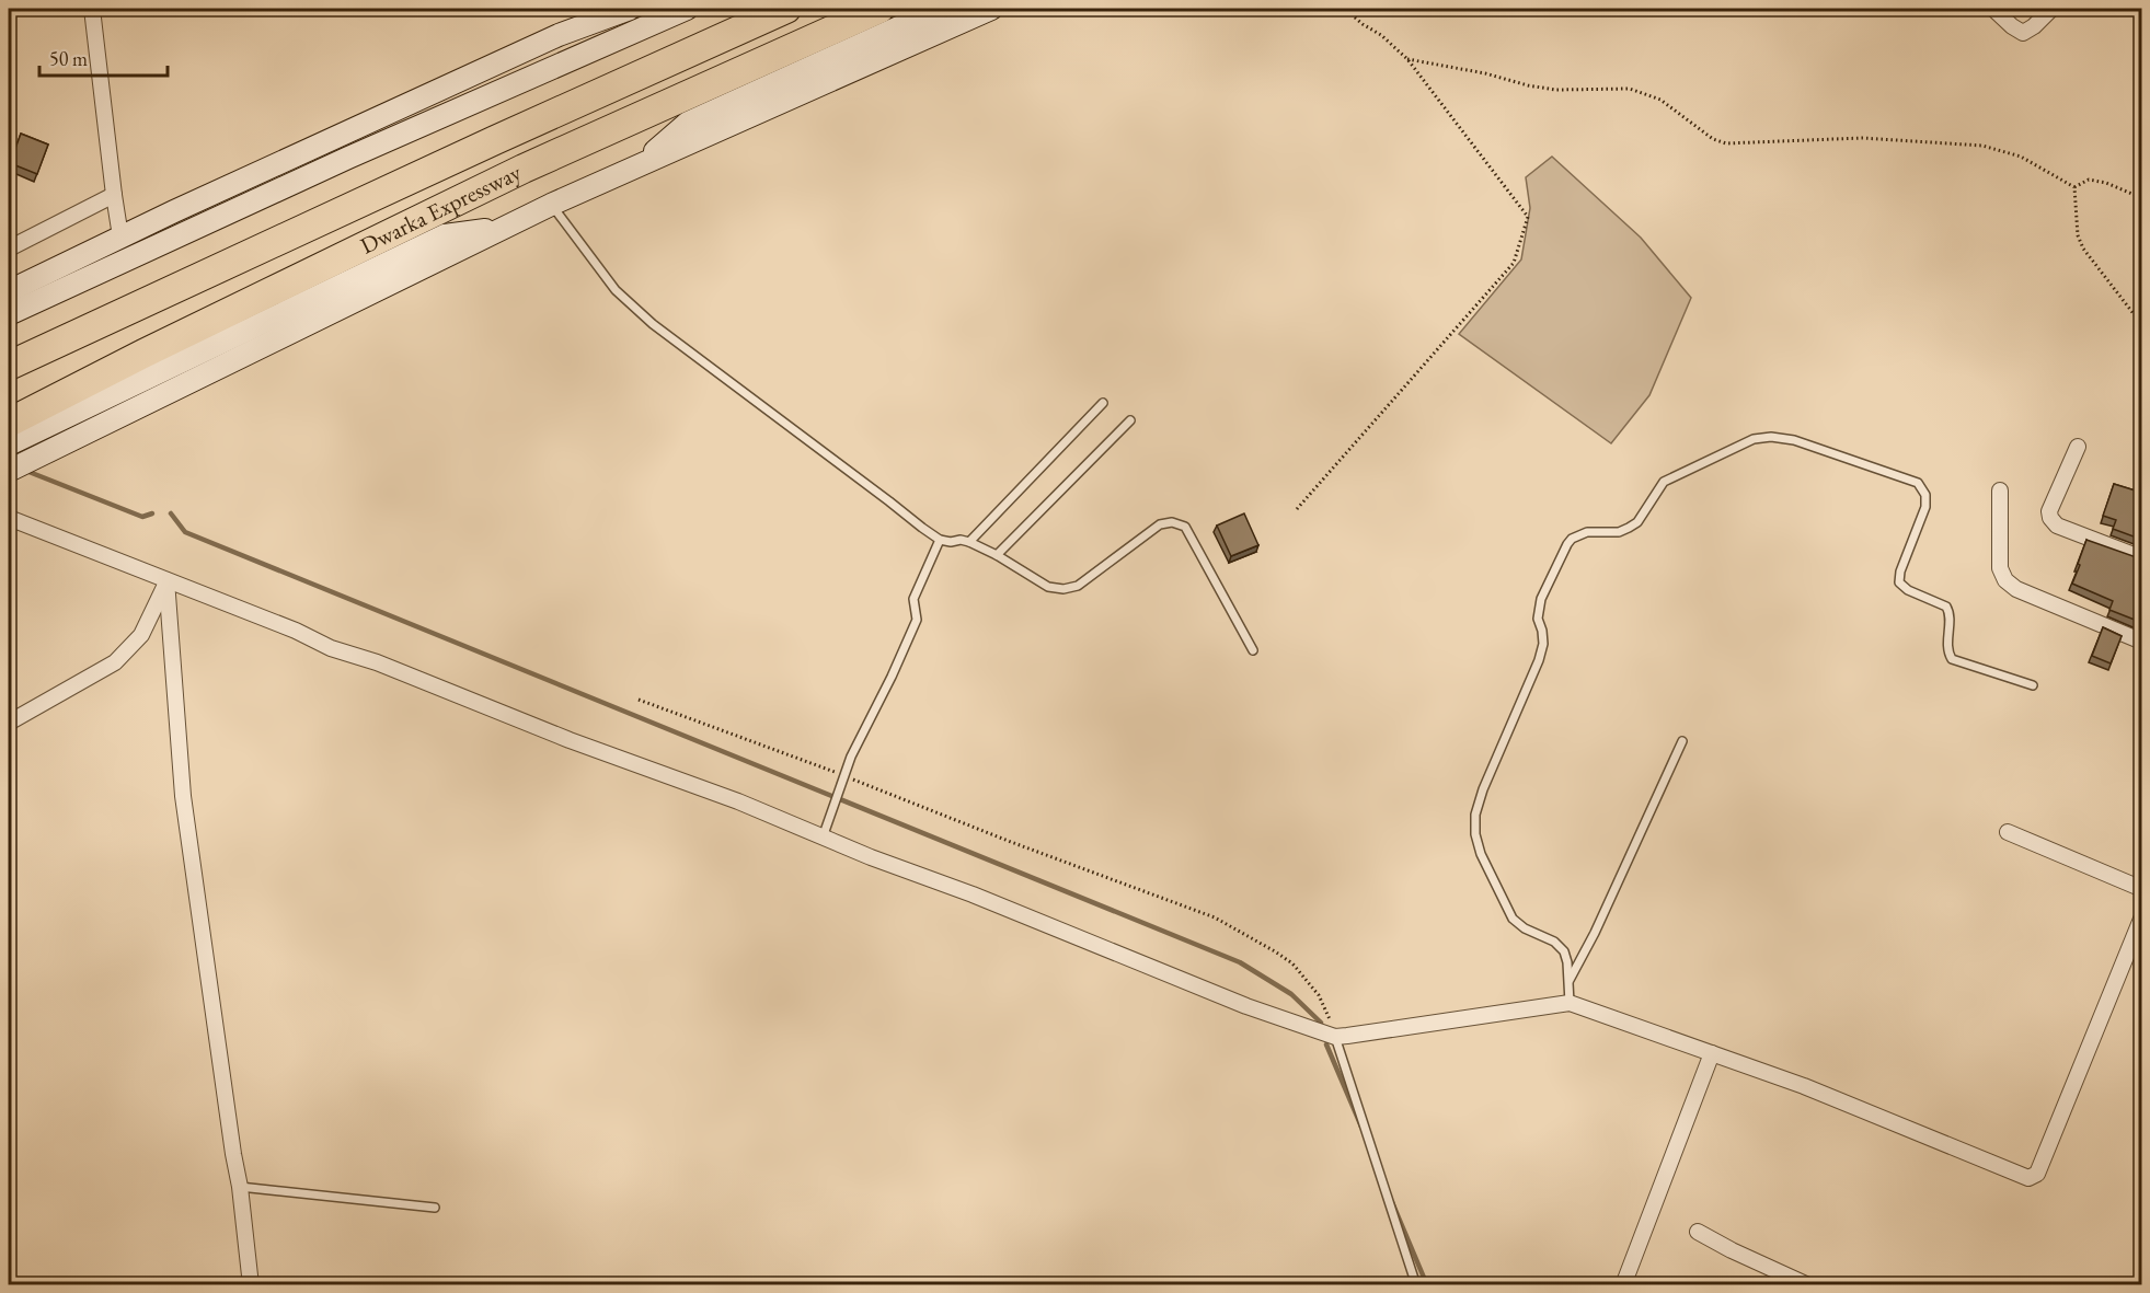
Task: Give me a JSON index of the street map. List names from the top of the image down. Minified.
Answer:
{"streets":{"highway":["Dwarka Expressway"]},"scale_bar":"50 m"}
